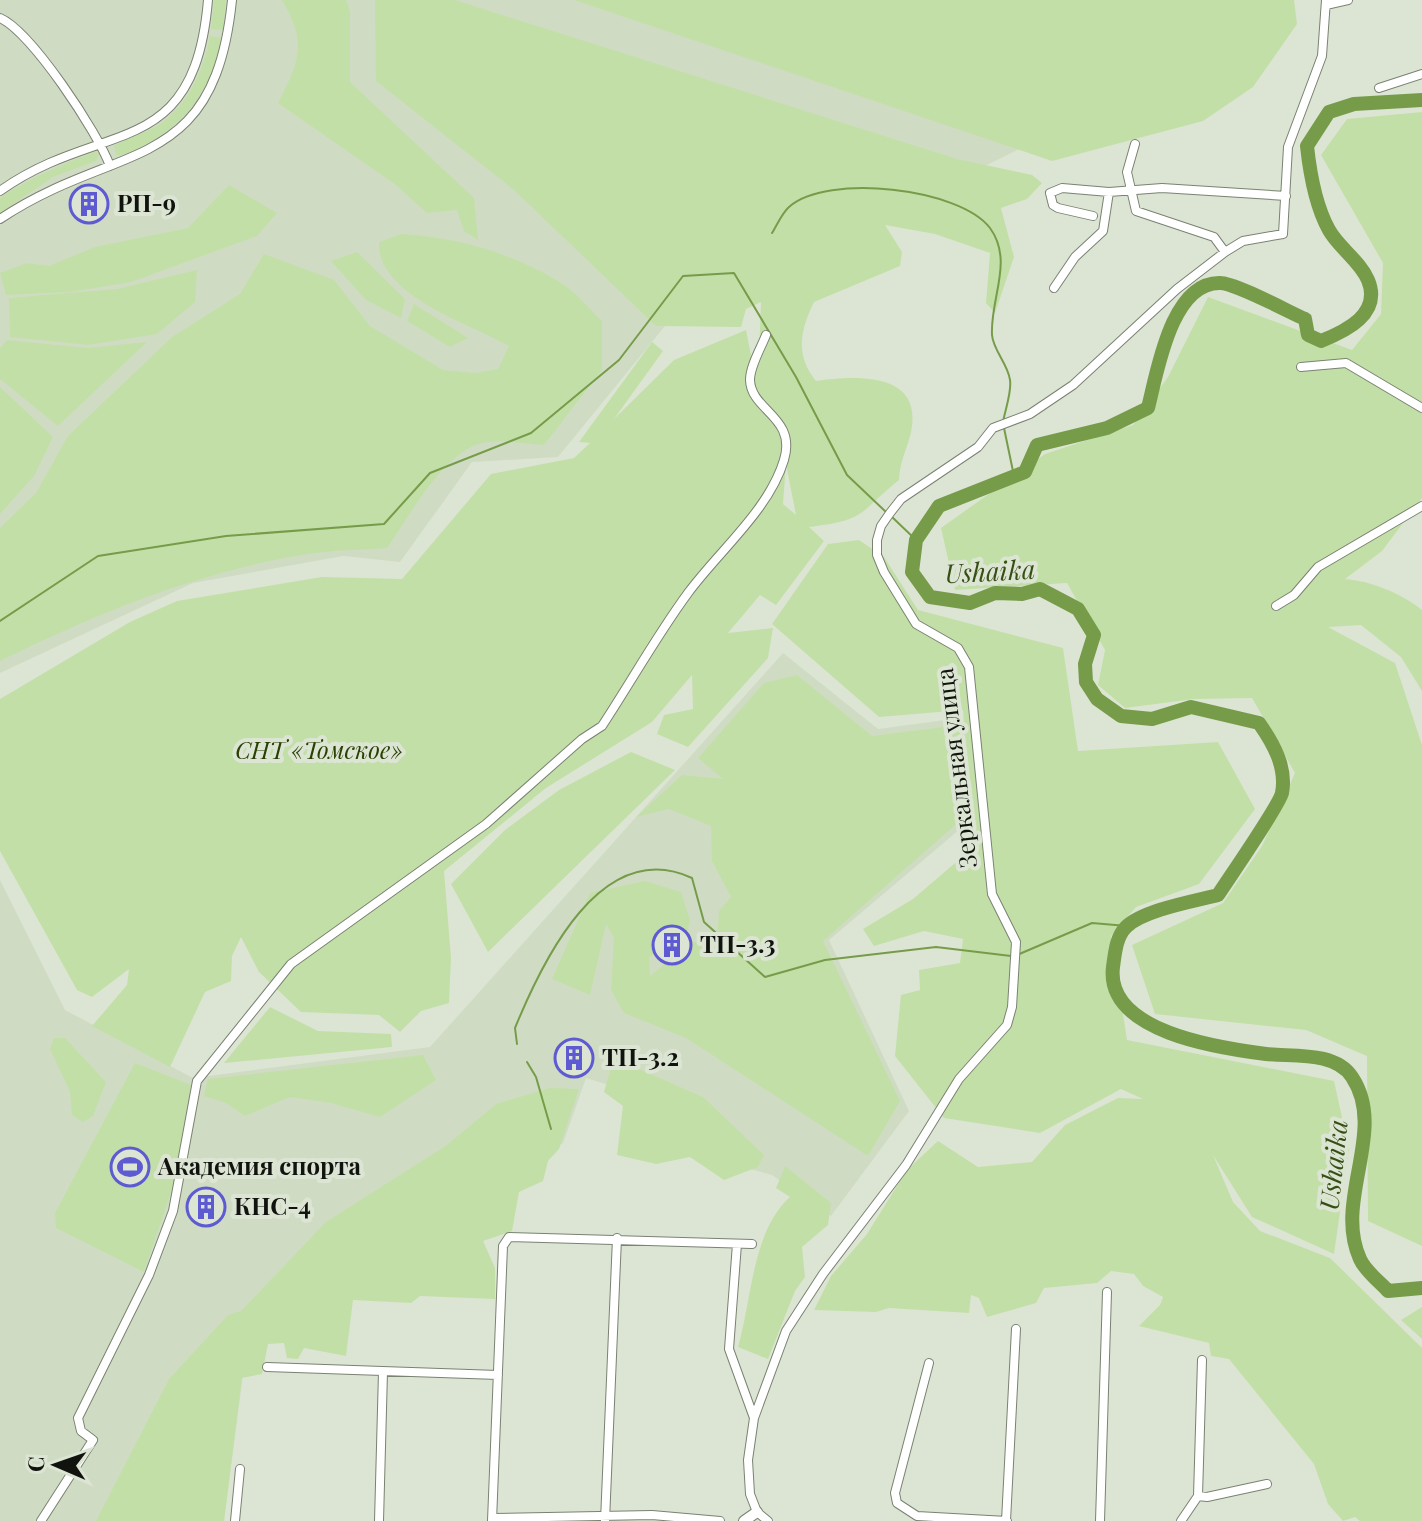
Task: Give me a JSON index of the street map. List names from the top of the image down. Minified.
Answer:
{"streets":{"street":["Зеркальная улица"]},"water":["Ushaika"],"parks":["СНТ «Томское»"],"places":{"building":["РП-9","ТП-3.3","ТП-3.2","КНС-4"],"sports":["Академия спорта"]},"north":"left"}
